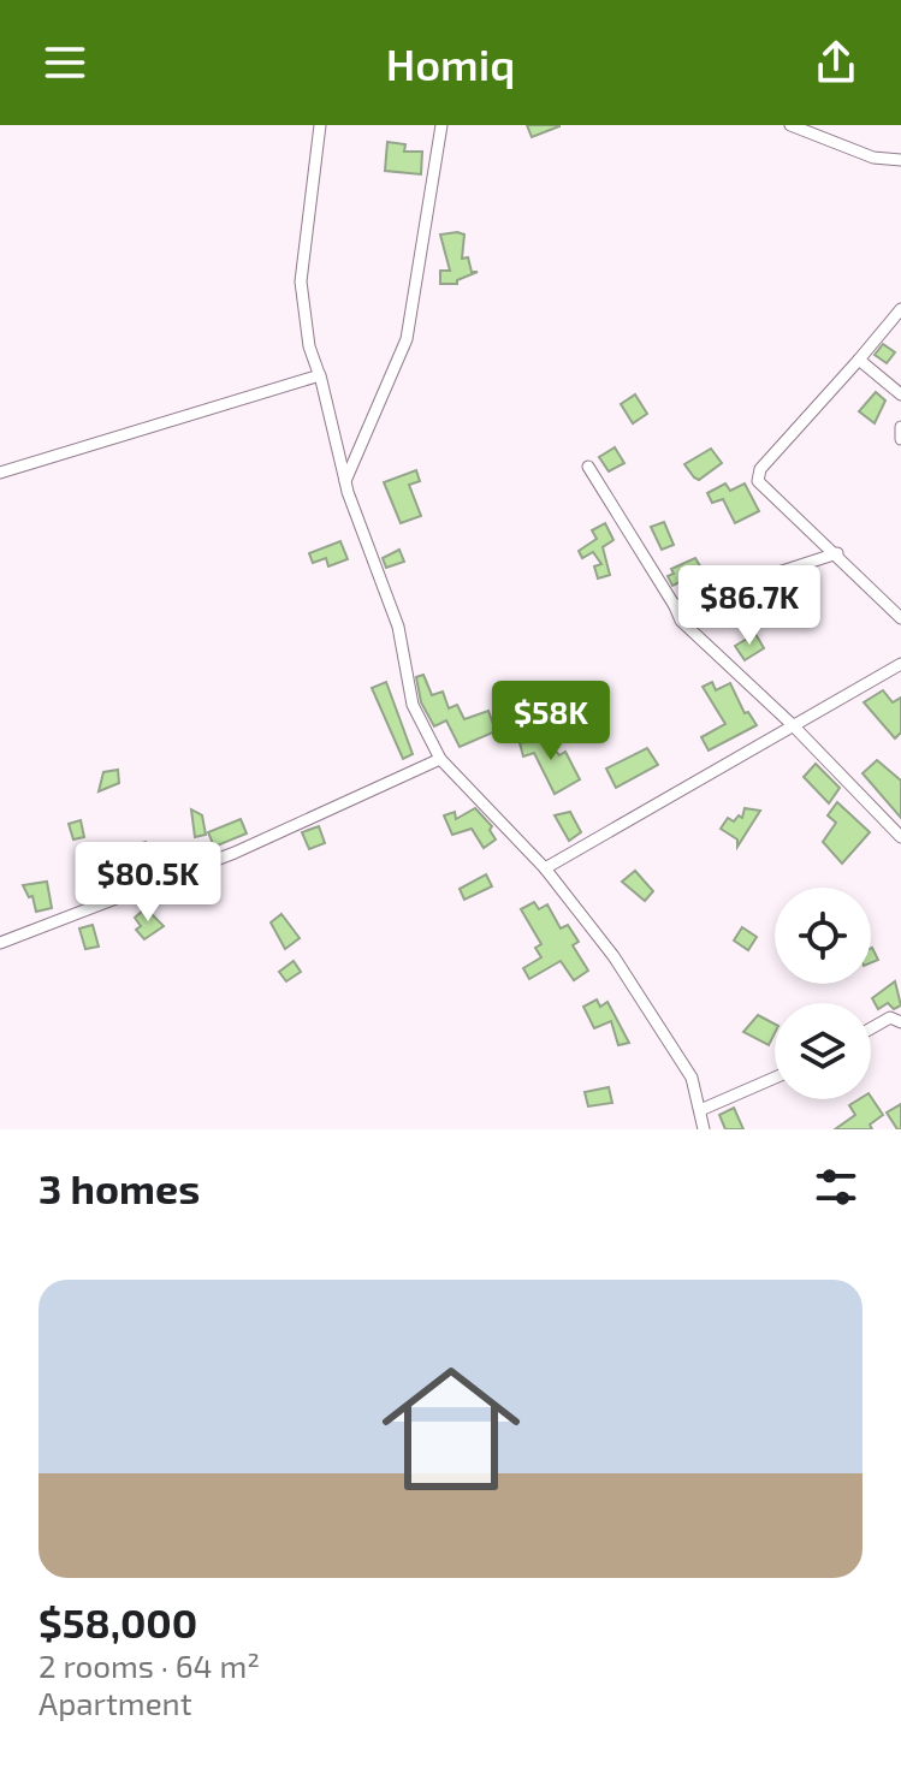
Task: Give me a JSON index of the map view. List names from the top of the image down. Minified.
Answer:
{"page":{"header":"Homiq","price":["$86.7K","$58K","$80.5K"],"heading":"3 homes","list":[{"name":"$58,000","note":"2 rooms · 64 m² · Apartment"}]}}
